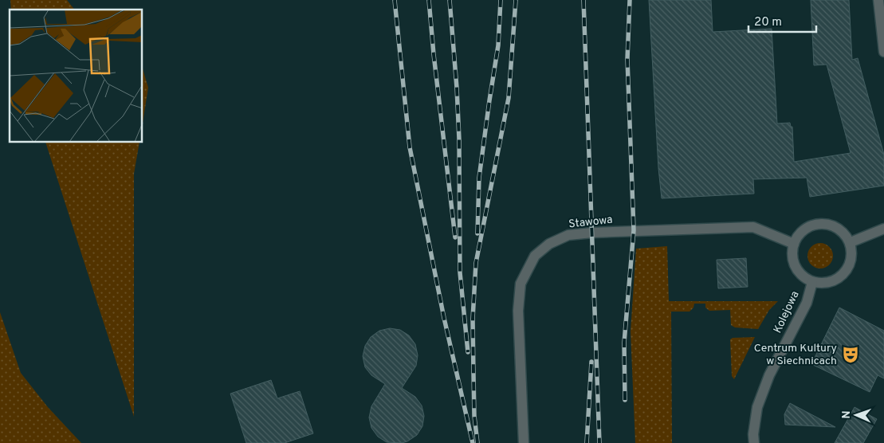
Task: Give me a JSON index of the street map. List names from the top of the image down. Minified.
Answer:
{"streets":{"street":["Stawowa","Kolejowa"]},"crossings":[["Stawowa","Kolejowa"]],"places":{"theatre":["Centrum Kultury w Siechnicach"]},"scale_bar":"20 m","north":"left"}
